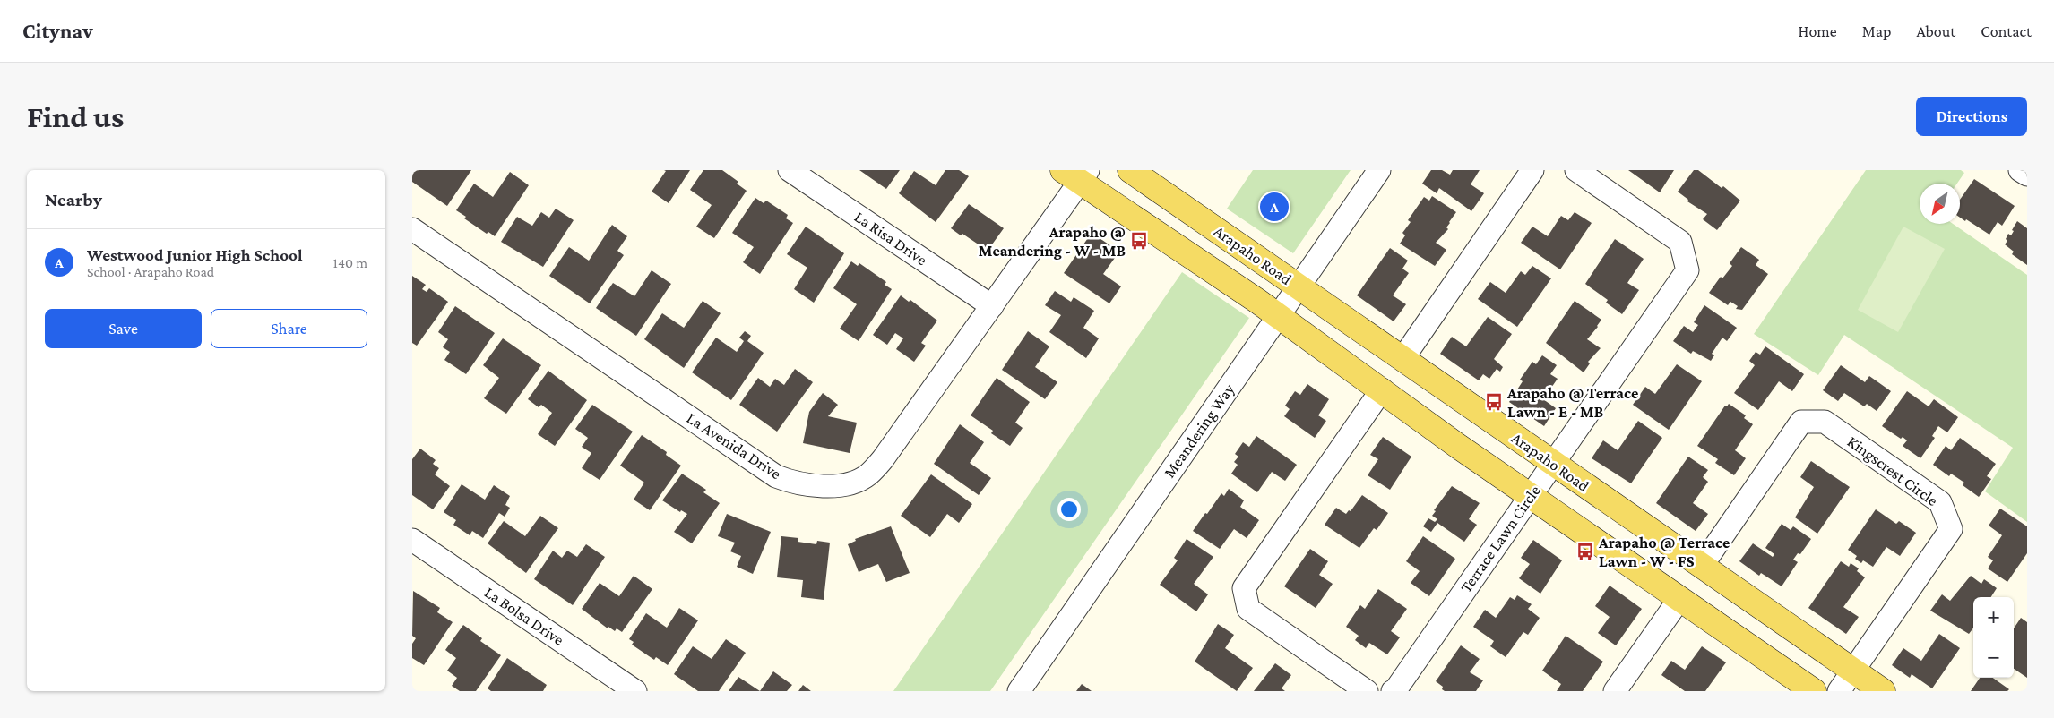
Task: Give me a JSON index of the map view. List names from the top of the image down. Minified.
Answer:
{"streets":{"main road":["Arapaho Road"],"street":["La Risa Drive","Meandering Way","La Avenida Drive","Kingscrest Circle","Terrace Lawn Circle","La Bolsa Drive"]},"crossings":[["La Risa Drive","La Avenida Drive"],["Arapaho Road","Meandering Way"],["Arapaho Road","Kingscrest Circle"],["Arapaho Road","Terrace Lawn Circle"]],"places":{"bus stop":["Arapaho @ Meandering - W - MB","Arapaho @ Terrace Lawn - E - MB","Arapaho @ Terrace Lawn - W - FS"]},"north":"bottom left","page":{"header":"Citynav","nav":["Home","Map","About","Contact"],"buttons":["Directions",["Save","Share"]],"title":"Find us","heading":"Nearby","pins":"A","list":[{"mark":"A","name":"Westwood Junior High School","note":"School · Arapaho Road","value":"140 m"}],"map_buttons":["+","−"]}}
